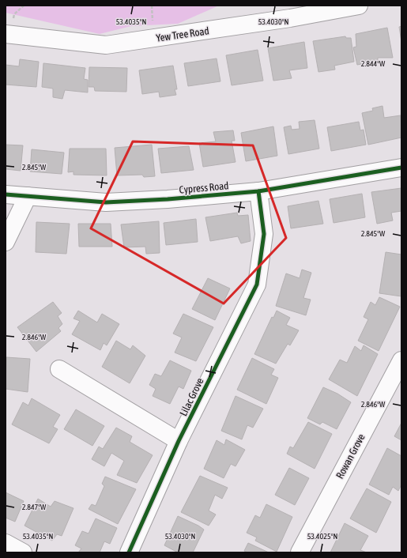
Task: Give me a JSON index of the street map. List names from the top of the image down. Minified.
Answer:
{"streets":{"street":["Yew Tree Road","Cypress Road","Lilac Grove","Rowan Grove"]},"crossings":[["Cypress Road","Lilac Grove"]],"coordinates":["53.4035°N","53.4030°N","2.844°W","2.845°W","2.846°W","2.847°W","53.4025°N"]}
